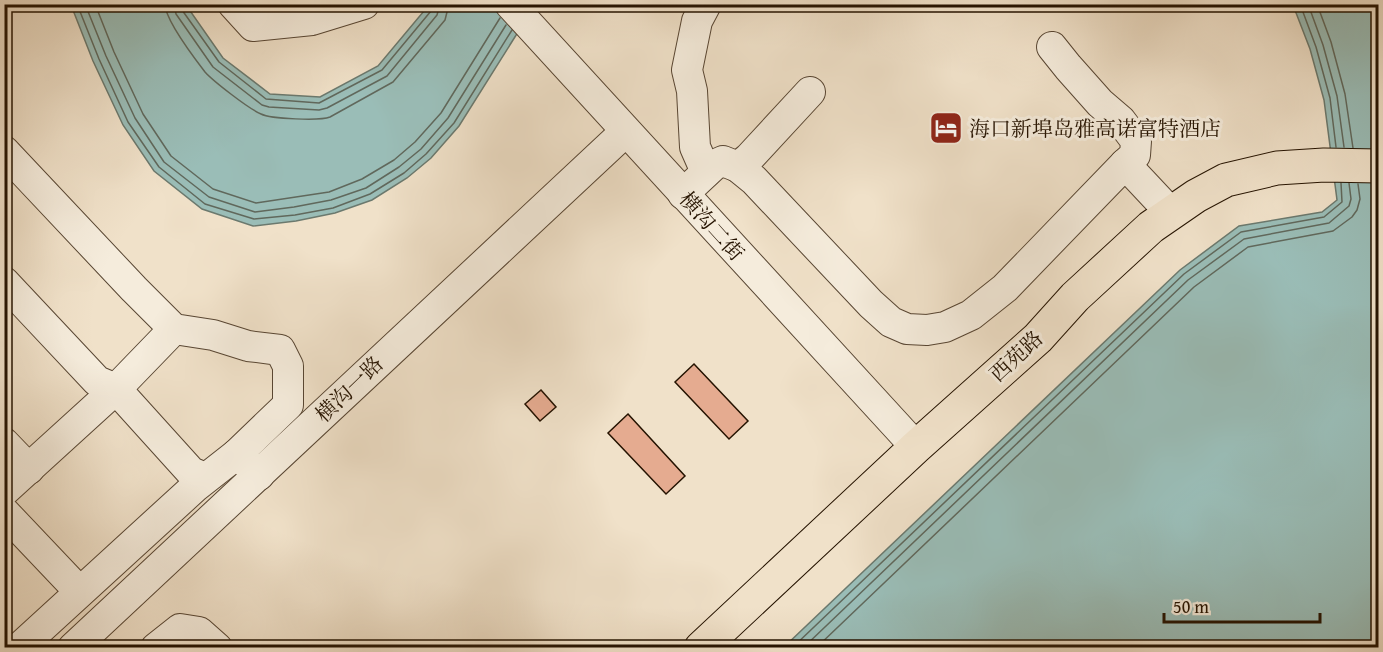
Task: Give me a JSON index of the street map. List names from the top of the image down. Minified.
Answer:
{"streets":{"main road":["西苑路"],"street":["横沟二街","横沟一路"]},"crossings":[["横沟二街","西苑路"],["横沟二街","横沟一路"]],"places":{"hotel":["海口新埠岛雅高诺富特酒店"]},"scale_bar":"50 m"}
